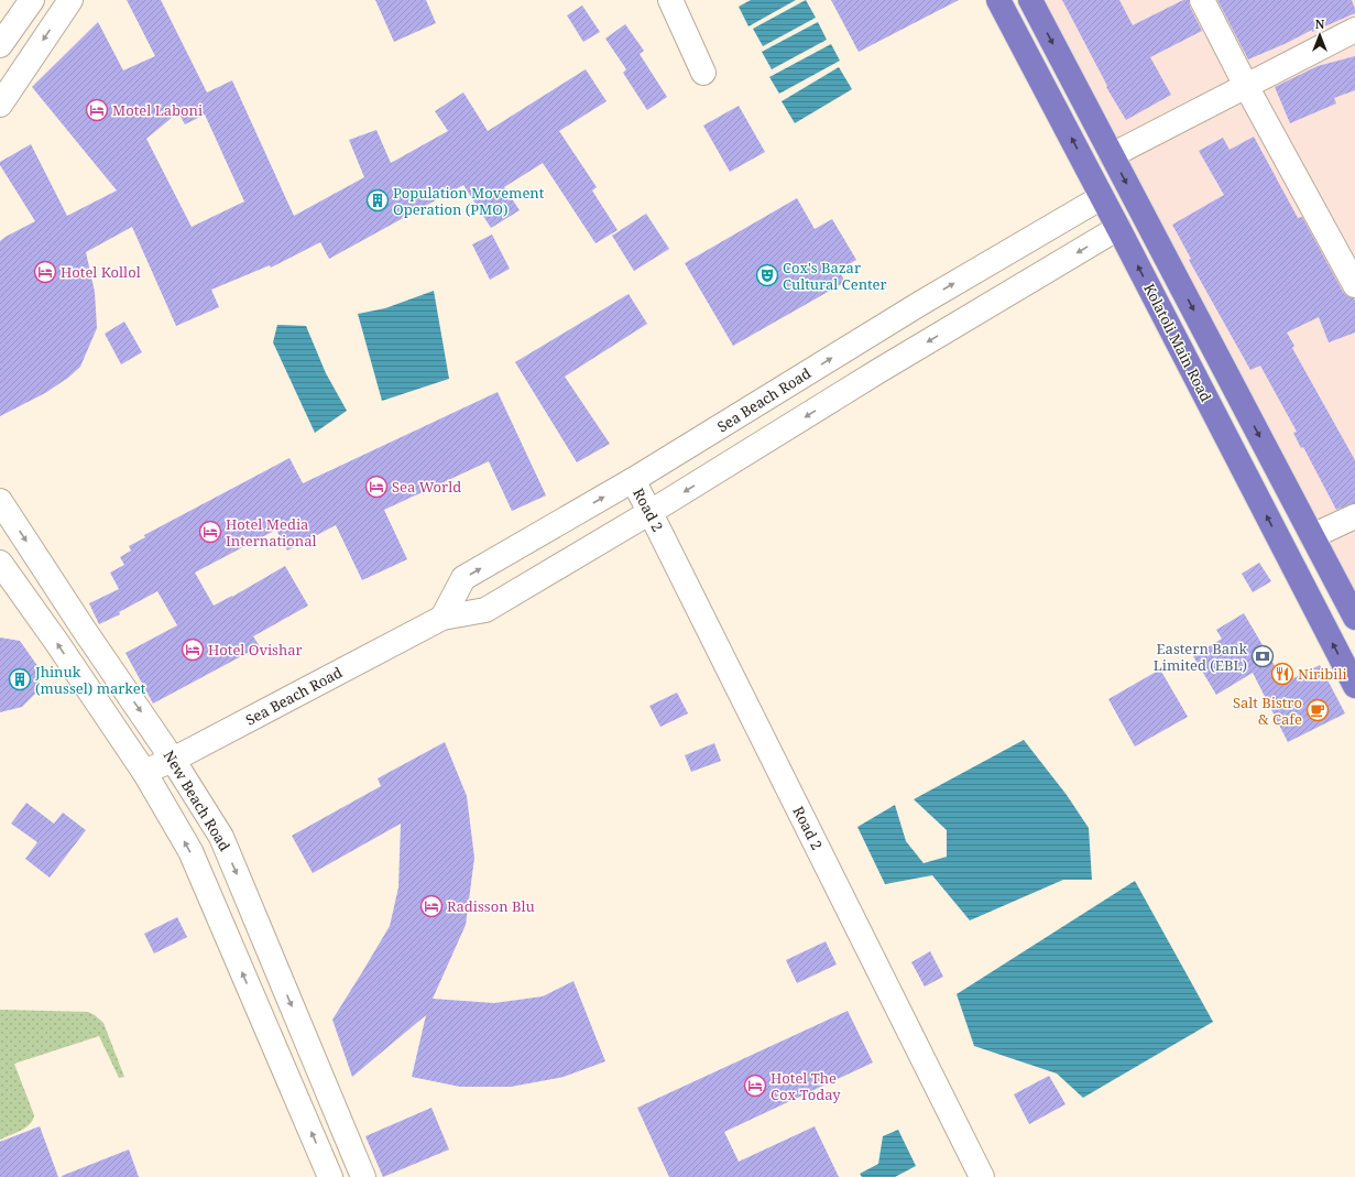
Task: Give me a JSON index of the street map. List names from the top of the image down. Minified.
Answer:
{"streets":{"highway":["Kolatoli Main Road"],"street":["Sea Beach Road","Road 2","New Beach Road"]},"crossings":[["Kolatoli Main Road","Sea Beach Road"],["Sea Beach Road","Road 2"],["Sea Beach Road","New Beach Road"]],"places":{"hotel":["Motel Laboni","Hotel Kollol","Sea World","Hotel Media International","Hotel Ovishar","Radisson Blu","Hotel The Cox Today"],"building":["Population Movement Operation (PMO)","Jhinuk (mussel) market"],"theatre":["Cox's Bazar Cultural Center"],"bank":["Eastern Bank Limited (EBL)"],"restaurant":["Niribili"],"cafe":["Salt Bistro & Cafe"]},"north":"top"}
